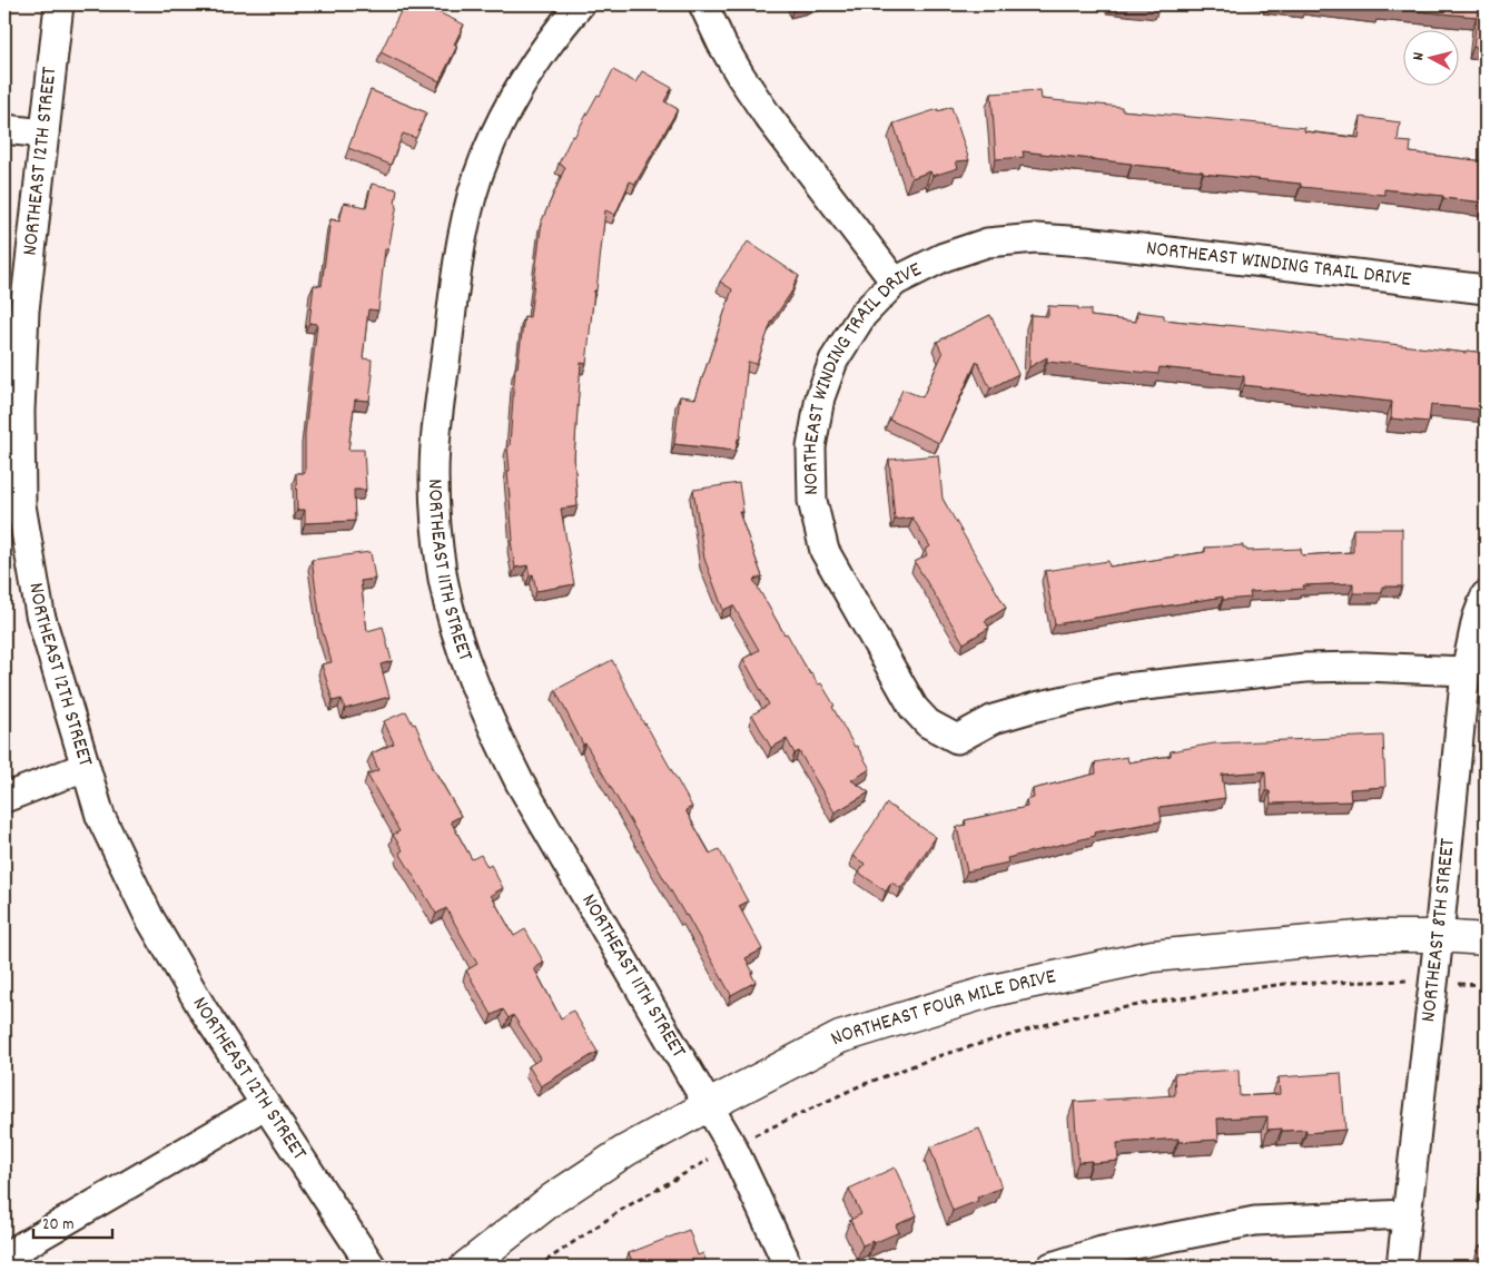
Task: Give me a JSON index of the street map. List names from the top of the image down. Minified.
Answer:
{"streets":{"street":["NORTHEAST 12TH STREET","NORTHEAST WINDING TRAIL DRIVE","NORTHEAST 11TH STREET","NORTHEAST 8TH STREET","NORTHEAST FOUR MILE DRIVE"]},"crossings":[["NORTHEAST WINDING TRAIL DRIVE","NORTHEAST 8TH STREET"],["NORTHEAST 11TH STREET","NORTHEAST FOUR MILE DRIVE"],["NORTHEAST 8TH STREET","NORTHEAST FOUR MILE DRIVE"]],"scale_bar":"20 m","north":"left"}
